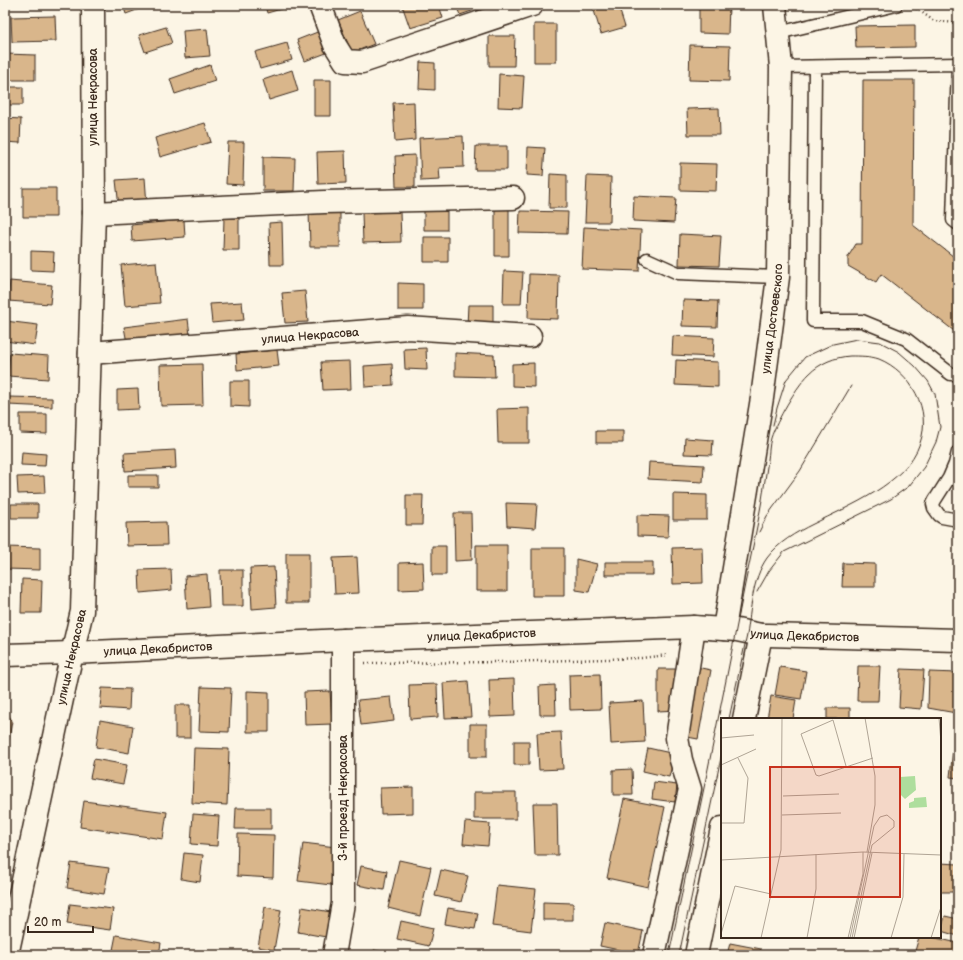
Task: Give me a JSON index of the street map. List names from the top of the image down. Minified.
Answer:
{"streets":{"street":["улица Некрасова","улица Достоевского","улица Декабристов","3-й проезд Некрасова"]},"crossings":[["улица Некрасова","улица Декабристов"],["улица Достоевского","улица Декабристов"],["улица Декабристов","3-й проезд Некрасова"]],"scale_bar":"20 m"}
